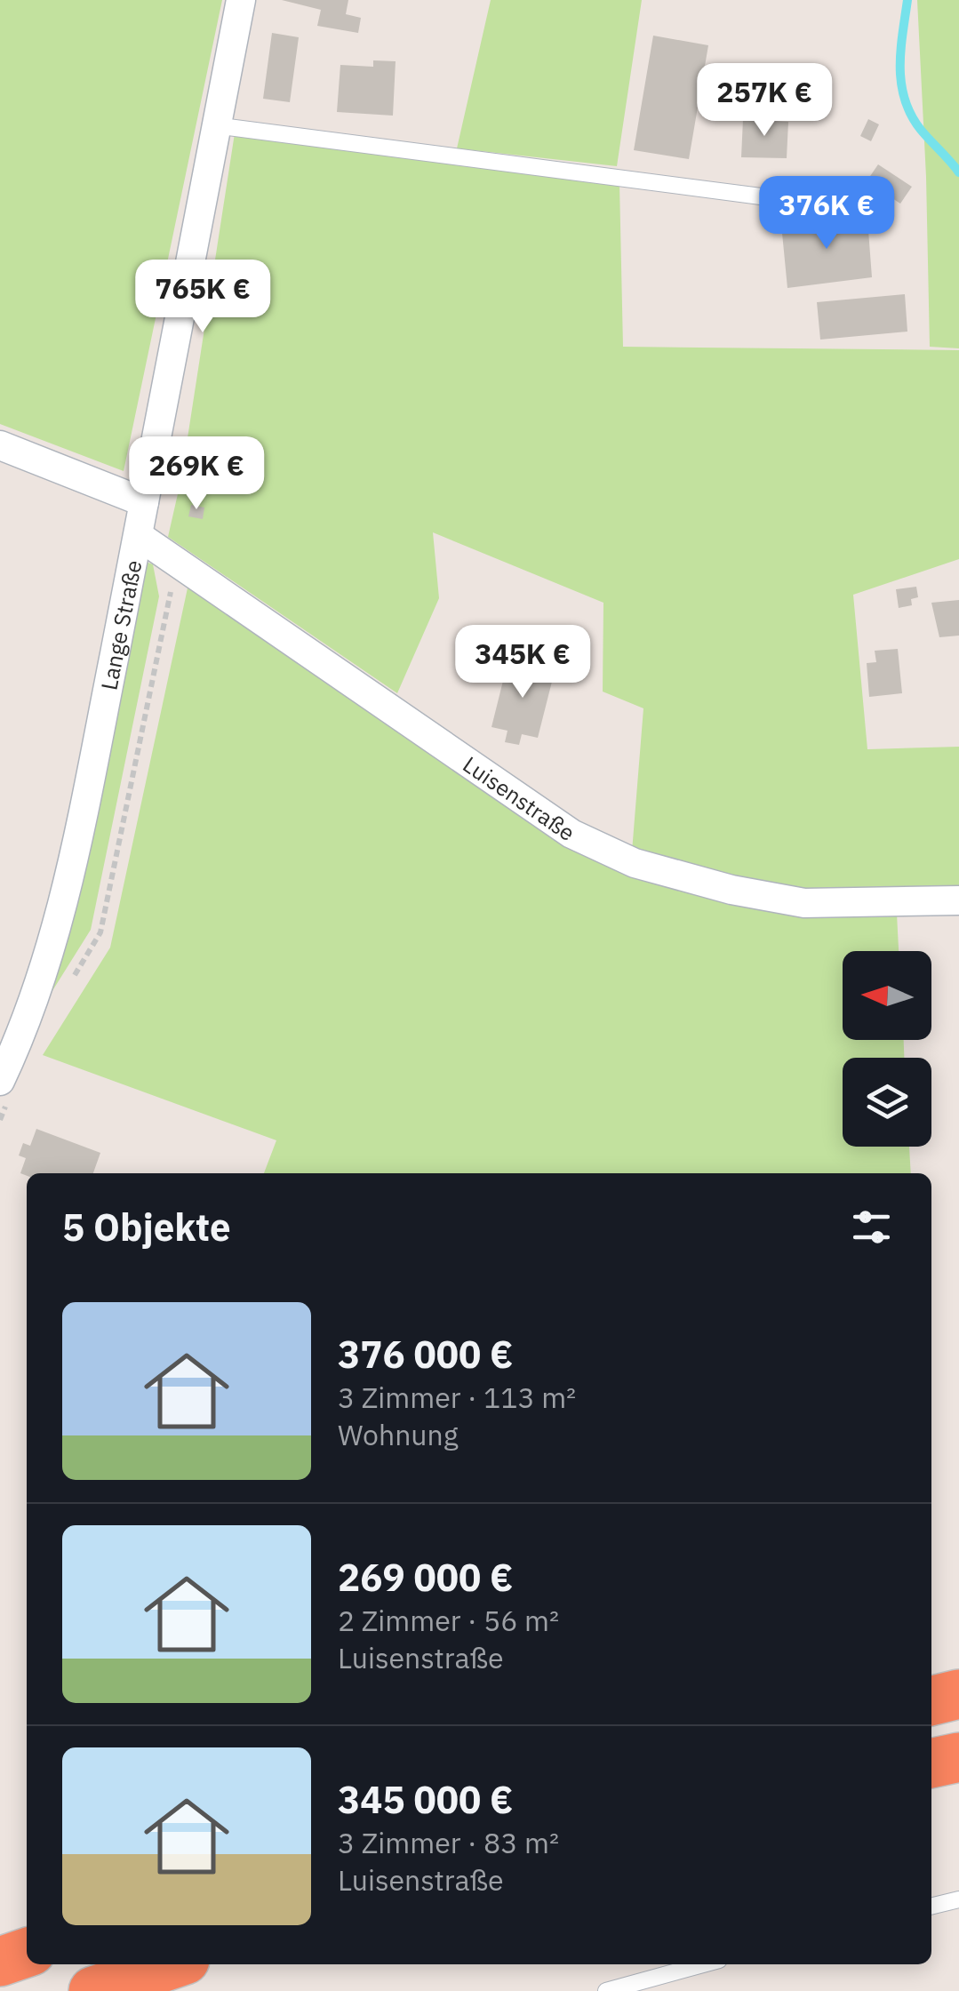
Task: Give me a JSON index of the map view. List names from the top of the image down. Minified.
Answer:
{"streets":{"street":["Lange Straße","Luisenstraße"]},"crossings":[["Lange Straße","Luisenstraße"]],"north":"left","page":{"price":["257K €","376K €","765K €","269K €","345K €"],"heading":"5 Objekte","list":[{"name":"376 000 €","note":"3 Zimmer · 113 m² · Wohnung"},{"name":"269 000 €","note":"2 Zimmer · 56 m² · Luisenstraße"},{"name":"345 000 €","note":"3 Zimmer · 83 m² · Luisenstraße"}]}}
